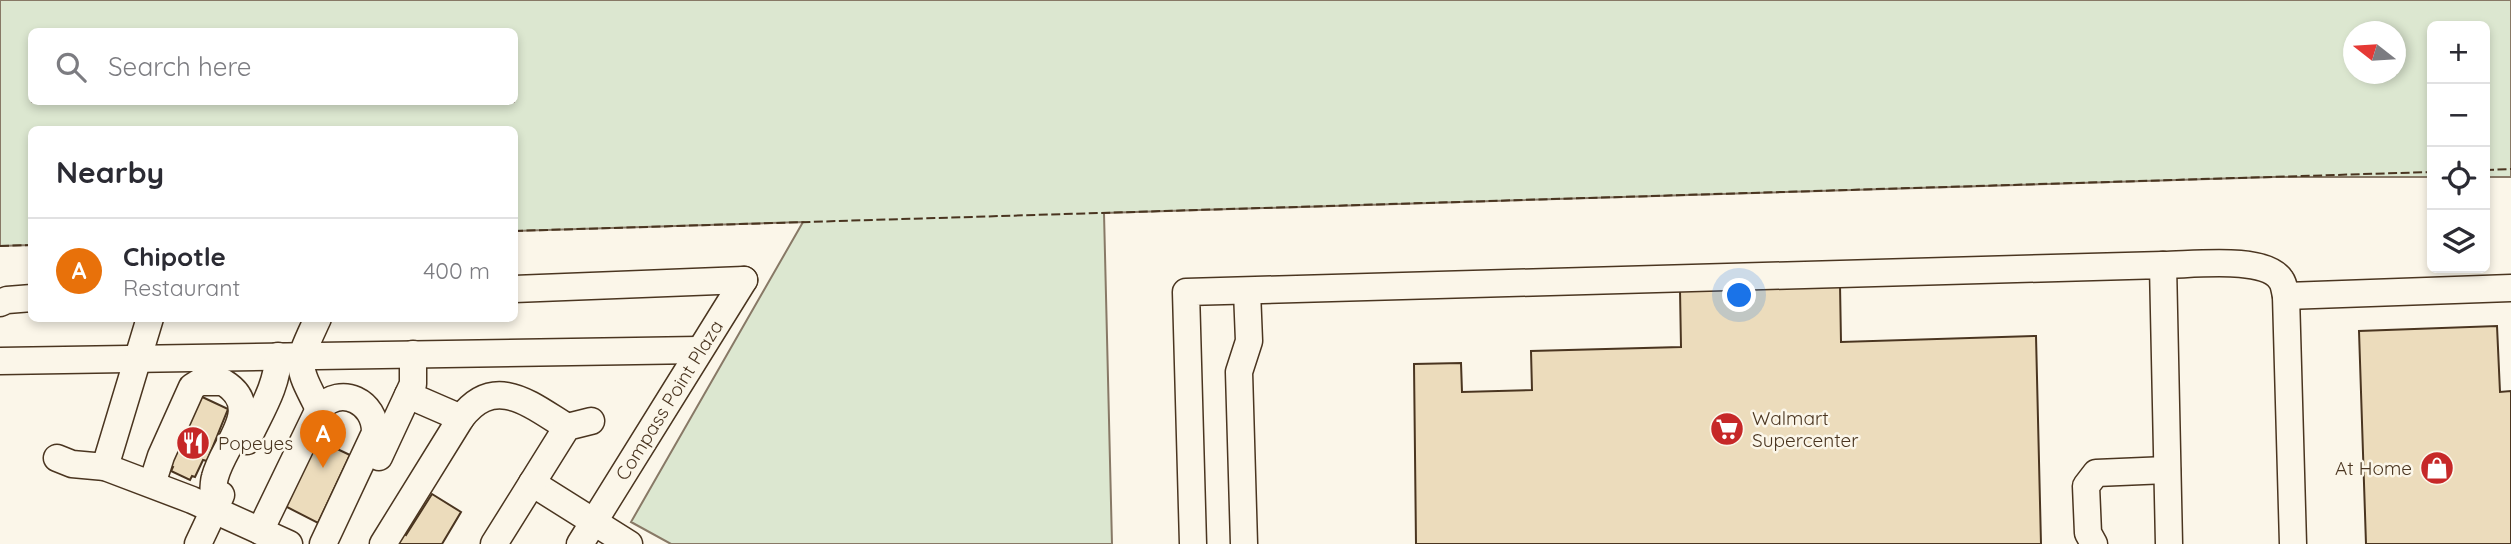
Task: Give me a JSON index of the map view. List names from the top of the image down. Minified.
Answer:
{"streets":{"lane":["Compass Point Plaza"]},"places":{"supermarket":["Walmart Supercenter"],"restaurant":["Popeyes"],"shop":["At Home"]},"north":"left","page":{"map_buttons":["+","−"],"search":"Search here","heading":"Nearby","list":[{"mark":"A","name":"Chipotle","note":"Restaurant","value":"400 m"}],"pins":"A"}}
